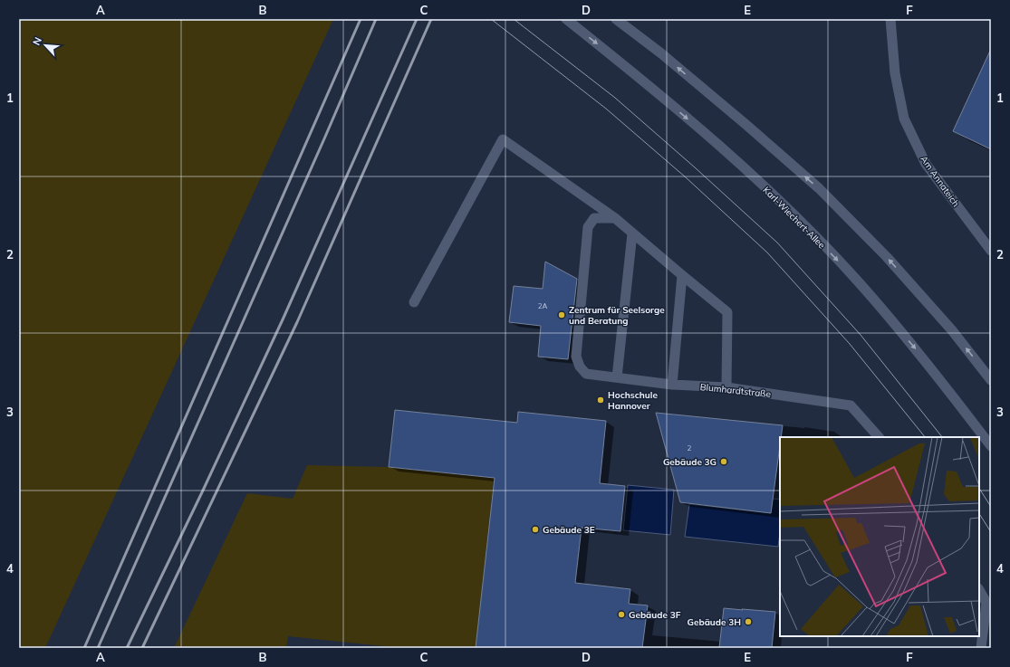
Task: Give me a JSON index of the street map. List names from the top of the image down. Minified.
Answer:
{"streets":{"main road":["Am Annateich","Karl-Wiechert-Allee","Blumhardtstraße"]},"places":["Zentrum für Seelsorge und Beratung","Hochschule Hannover","Gebäude 3G","Gebäude 3E","Gebäude 3F","Gebäude 3H"],"house_numbers":["2A","2"],"north":"top left","grid":{"columns":["A","B","C","D","E","F"],"rows":["1","2","3","4"]}}
